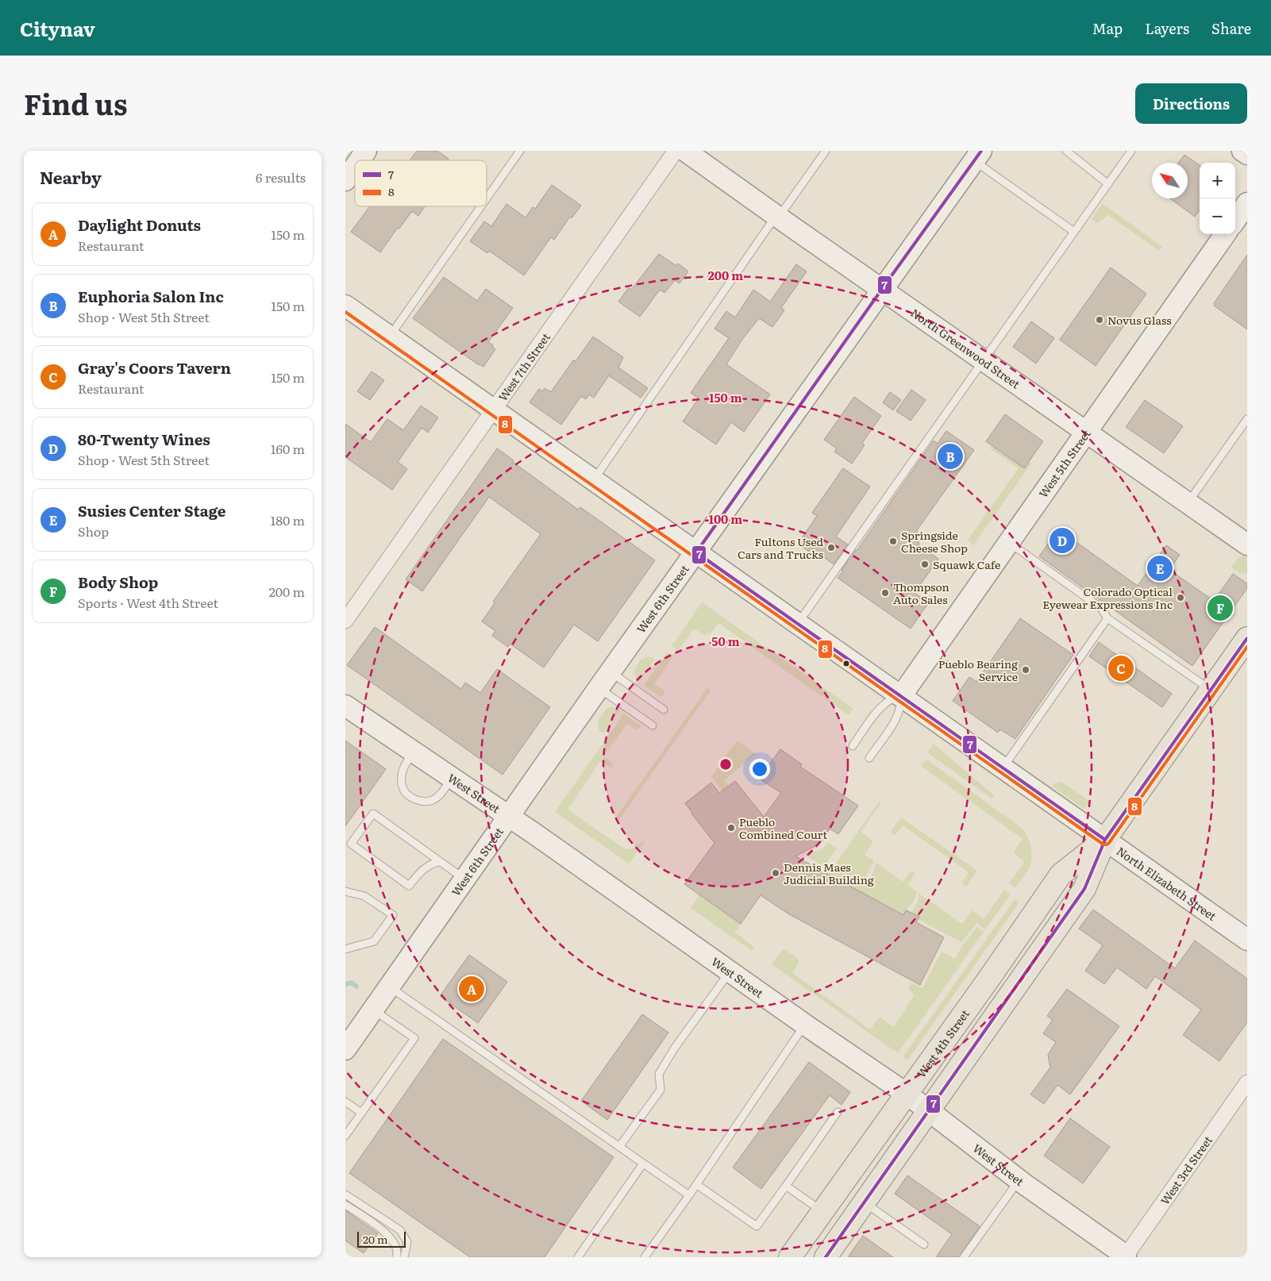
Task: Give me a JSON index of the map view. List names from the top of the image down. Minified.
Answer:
{"streets":{"main road":["West 4th Street"],"street":["North Greenwood Street","West 7th Street","West 5th Street","West 6th Street","West Street","North Elizabeth Street","West 3rd Street"]},"crossings":[["North Greenwood Street","West 5th Street"],["North Greenwood Street","West 6th Street"],["West 7th Street","North Elizabeth Street"],["West 5th Street","North Elizabeth Street"],["West 6th Street","West Street"],["West 6th Street","North Elizabeth Street"],["West Street","West 4th Street"],["West Street","West 3rd Street"],["North Elizabeth Street","West 4th Street"]],"places":["Novus Glass","Springside Cheese Shop","Fultons Used Cars and Trucks","Squawk Cafe","Thompson Auto Sales","Colorado Optical Eyewear Expressions Inc","Pueblo Bearing Service","Pueblo Combined Court","Dennis Maes Judicial Building"],"lines":["transit line 7","transit line 8"],"legend":["7","8"],"scale_bar":"20 m","north":"top left","page":{"header":"Citynav","nav":["Map","Layers","Share"],"title":"Find us","buttons":"Directions","heading":["Nearby","6 results"],"map_buttons":["+","−"],"list":[{"mark":"A","name":"Daylight Donuts","note":"Restaurant","value":"150 m"},{"mark":"B","name":"Euphoria Salon Inc","note":"Shop · West 5th Street","value":"150 m"},{"mark":"C","name":"Gray's Coors Tavern","note":"Restaurant","value":"150 m"},{"mark":"D","name":"80-Twenty Wines","note":"Shop · West 5th Street","value":"160 m"},{"mark":"E","name":"Susies Center Stage","note":"Shop","value":"180 m"},{"mark":"F","name":"Body Shop","note":"Sports · West 4th Street","value":"200 m"}],"pins":["B","D","E","F","C","A"],"scale":"20 m"},"rings":["200 m","150 m","100 m","50 m"]}
